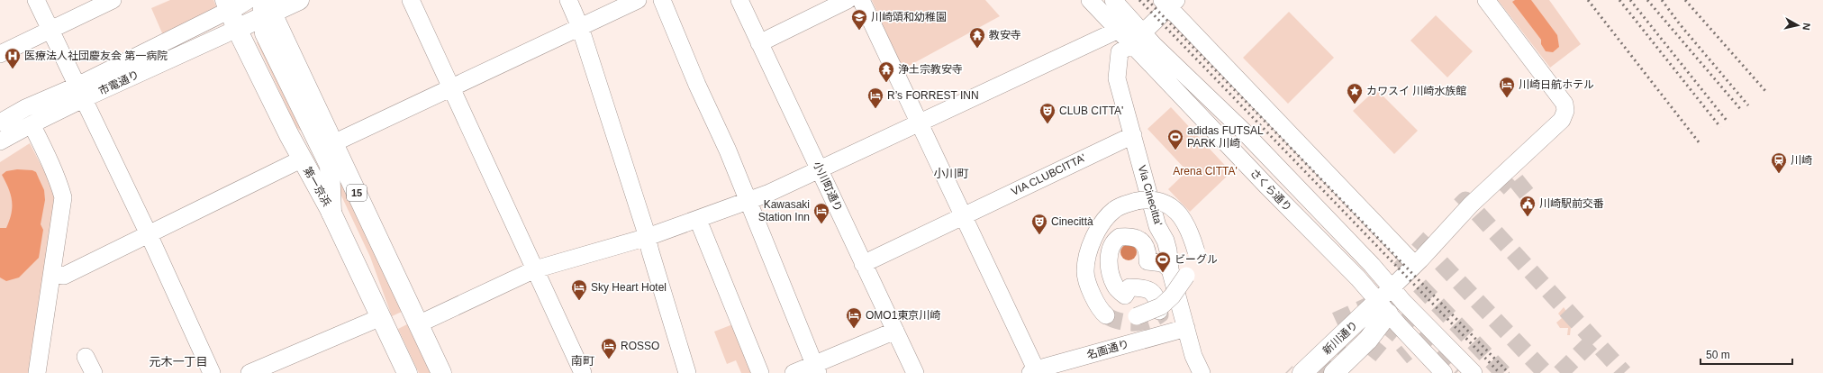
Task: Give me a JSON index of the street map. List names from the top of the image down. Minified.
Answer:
{"streets":{"main road":["市電通り","第一京浜","15","新川通り"],"street":["VIA CLUBCITTA'","小川町通り","さくら通り","Via Cinecitta'","名画通り"]},"crossings":[["市電通り","第一京浜"],["市電通り","15"],["VIA CLUBCITTA'","小川町通り"],["VIA CLUBCITTA'","Via Cinecitta'"],["さくら通り","Via Cinecitta'"],["さくら通り","新川通り"],["Via Cinecitta'","名画通り"]],"districts":["小川町","南町","元木一丁目"],"parks":["Arena CITTA'"],"places":{"school or university":["川崎頌和幼稚園"],"temple":["教安寺","浄土宗教安寺"],"hospital":["医療法人社団慶友会 第一病院"],"hotel":["川崎日航ホテル","R’s FORREST INN","Kawasaki Station Inn","Sky Heart Hotel","OMO1東京川崎","ROSSO"],"place":["カワスイ 川崎水族館"],"theatre":["CLUB CITTA'","Cinecittà"],"sports":["adidas FUTSAL PARK 川崎","ビーグル"],"station":["川崎"],"public building":["川崎駅前交番"]},"scale_bar":"50 m","north":"right"}
